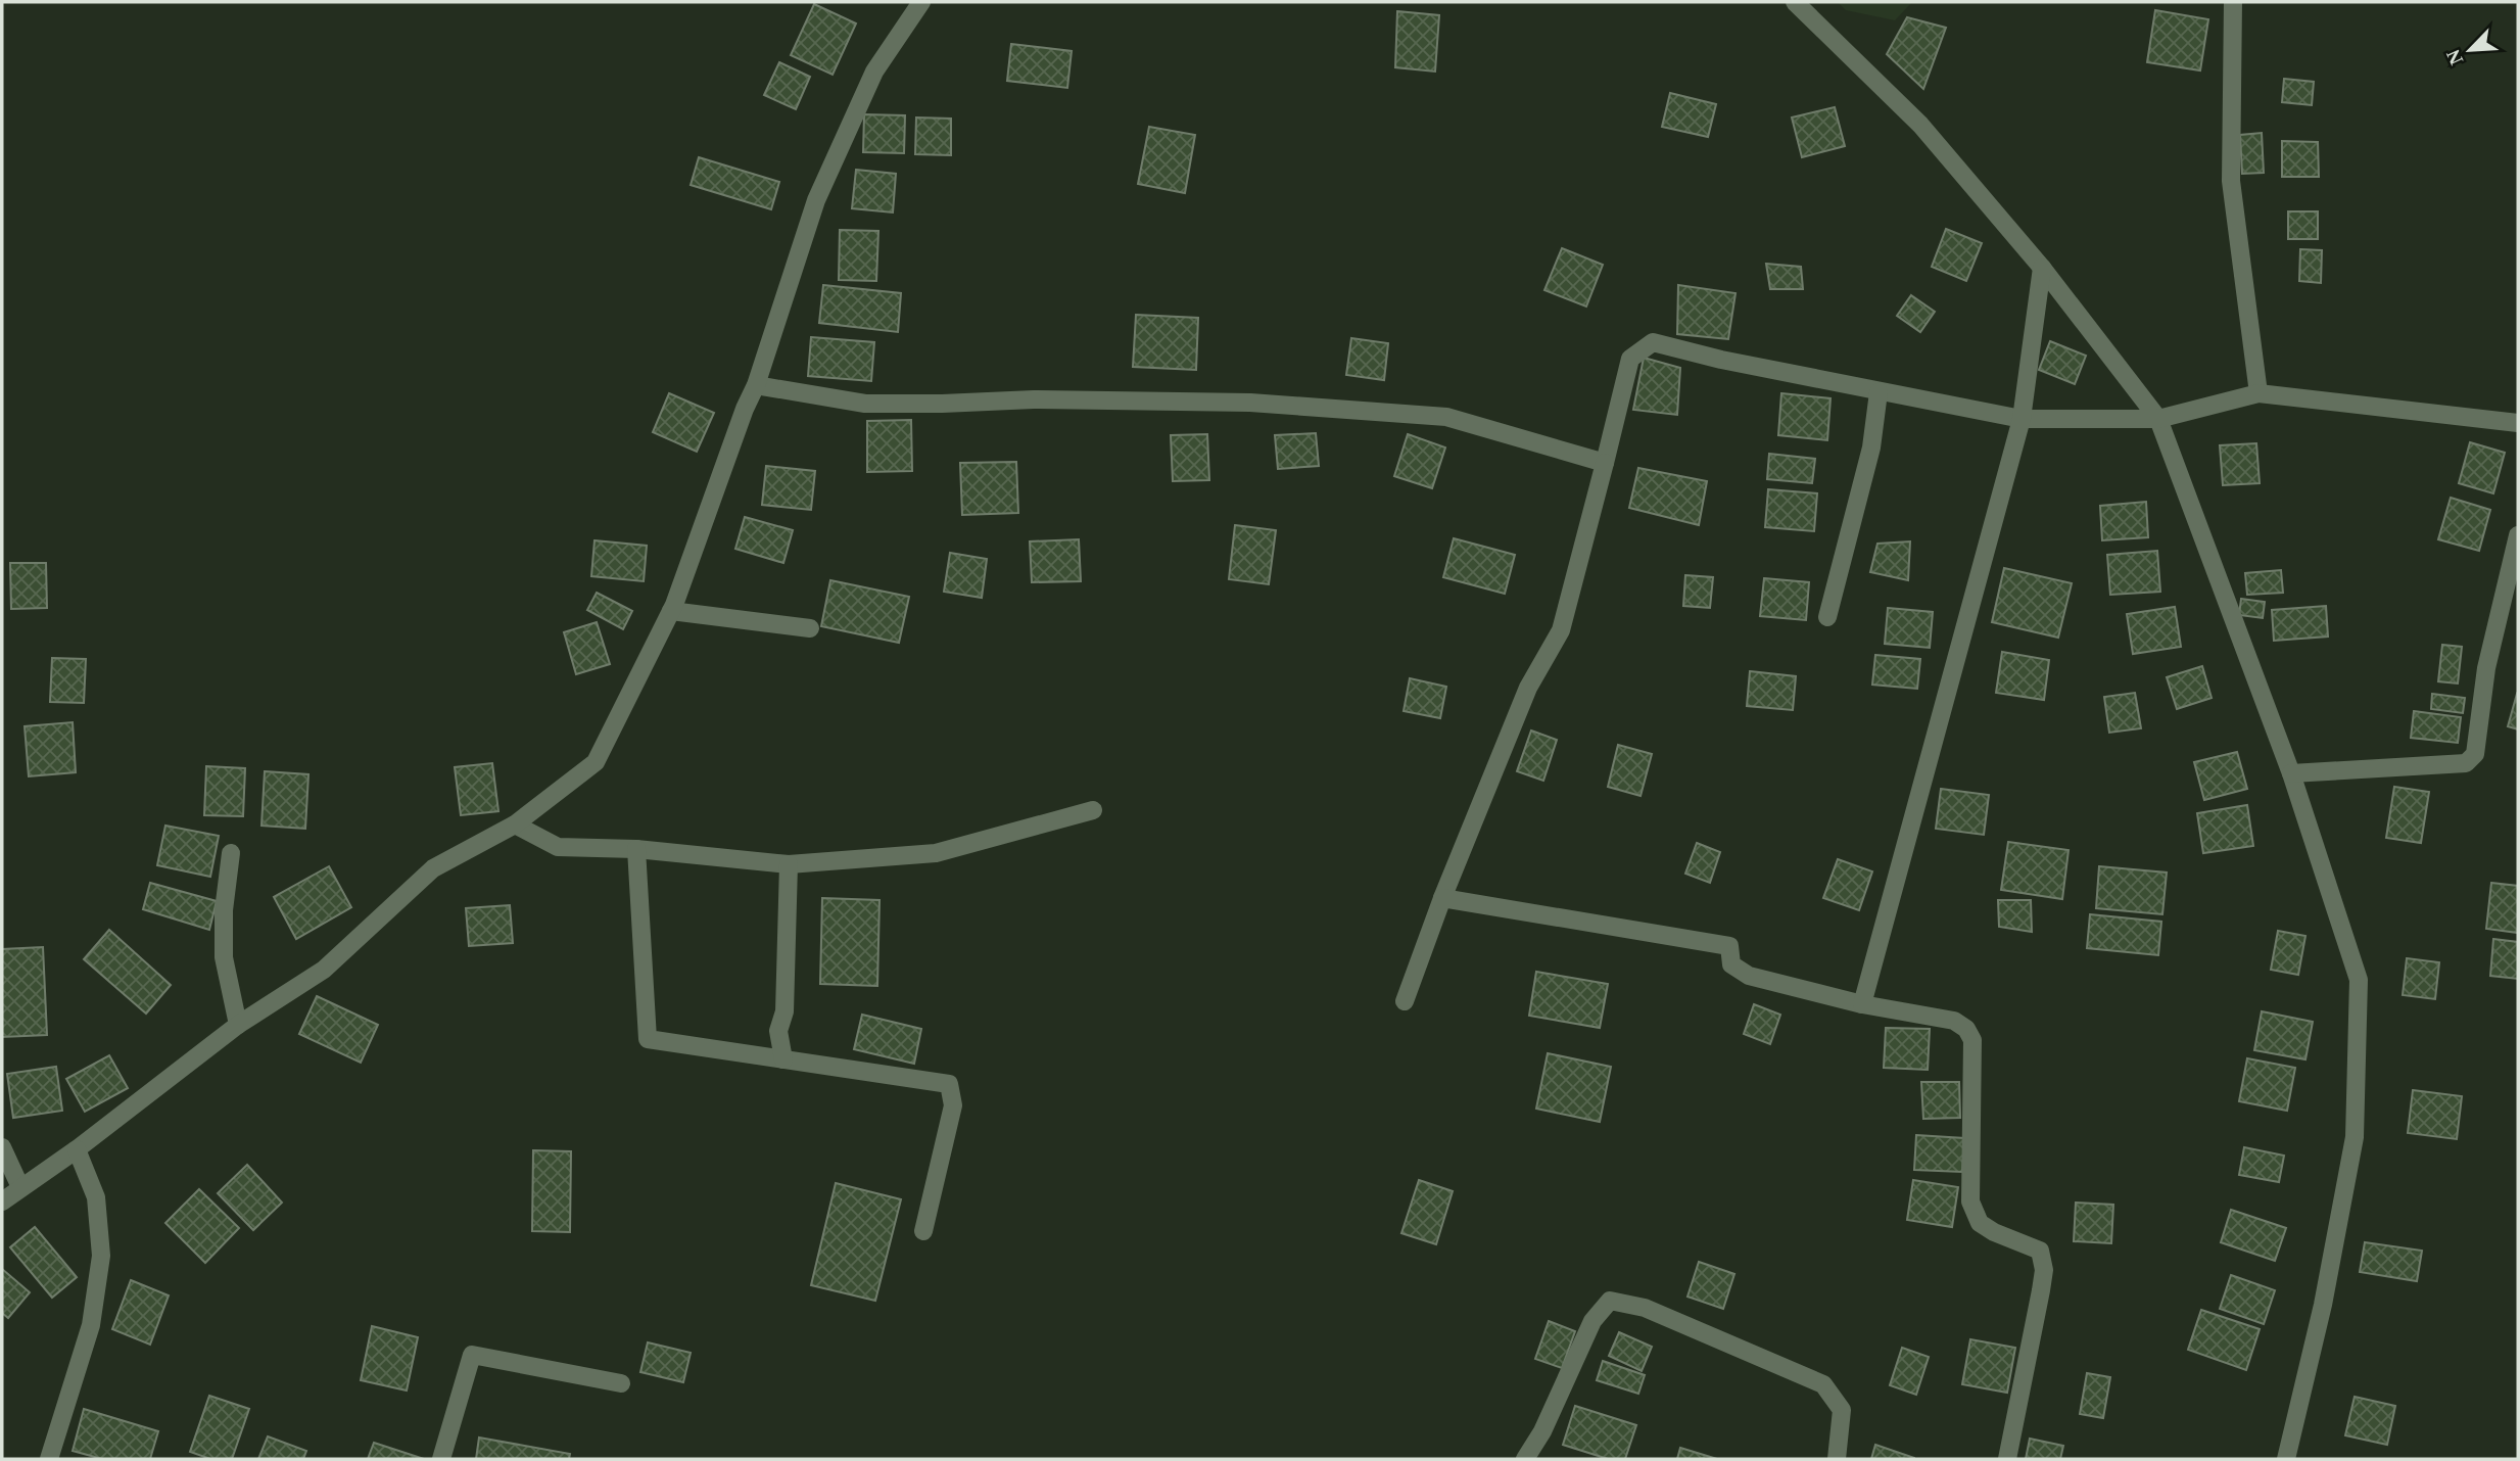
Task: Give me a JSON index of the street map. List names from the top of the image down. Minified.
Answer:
{"north":"bottom left"}
